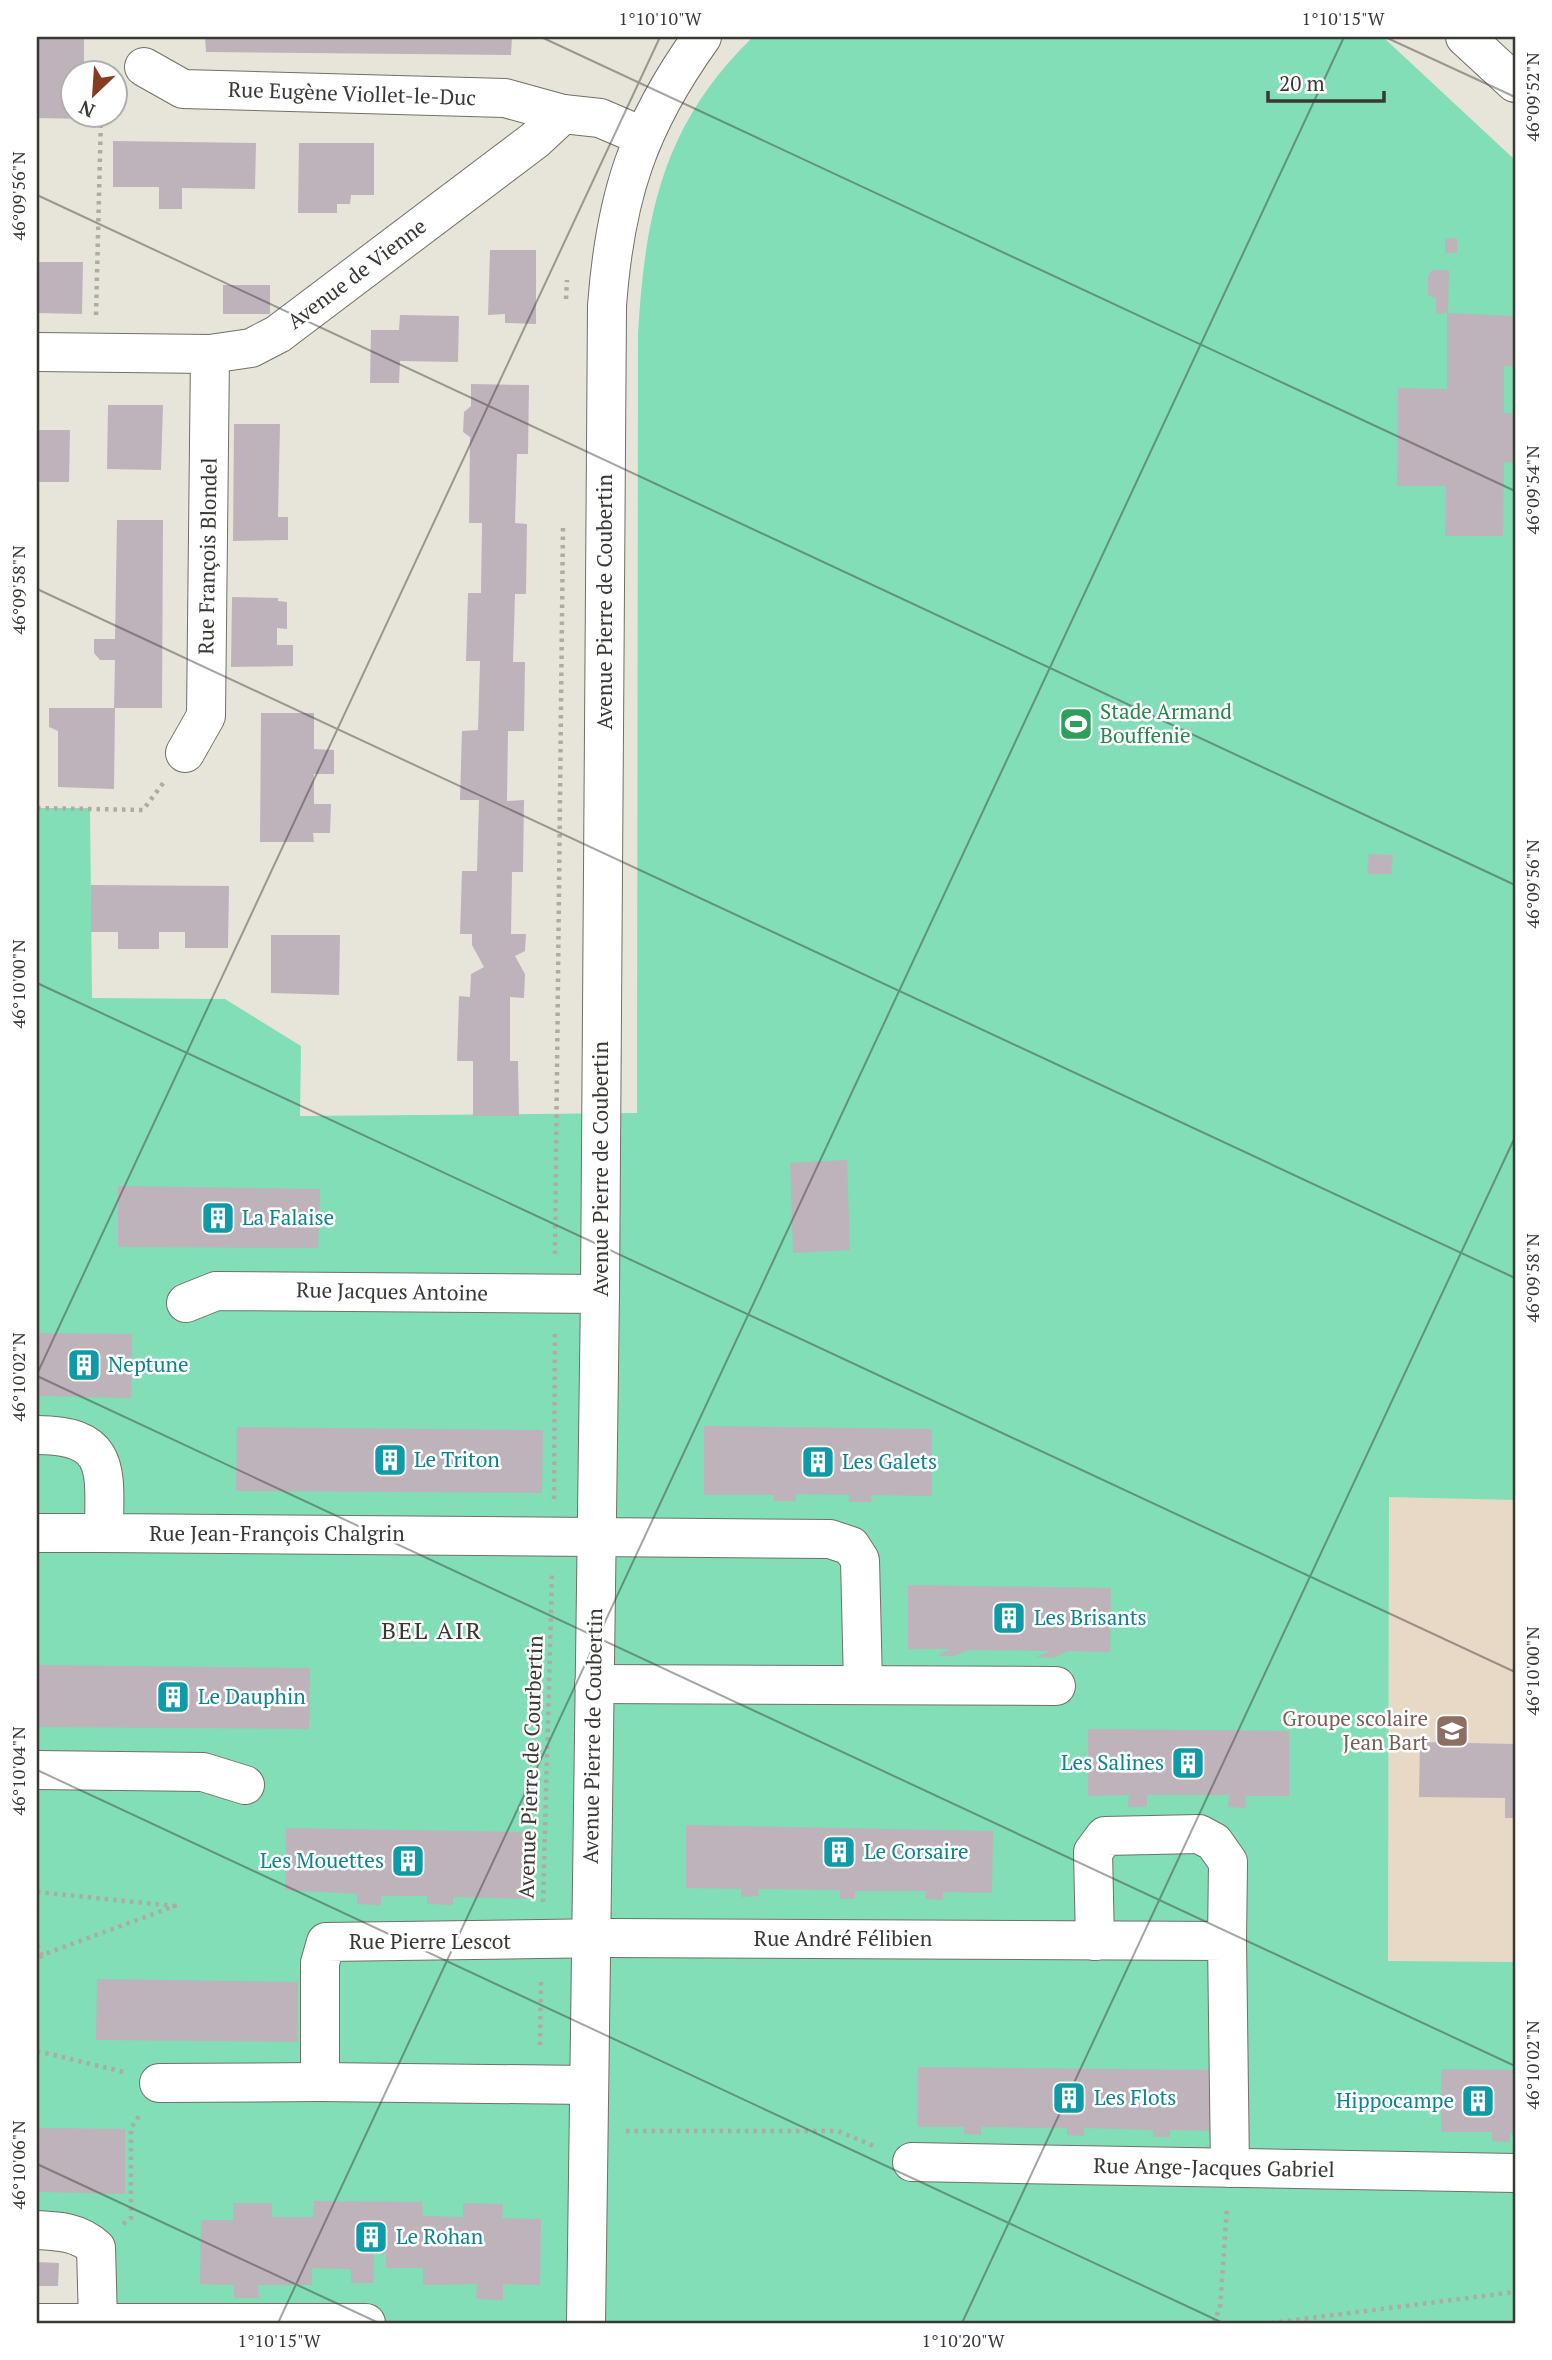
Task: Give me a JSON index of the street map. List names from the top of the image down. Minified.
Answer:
{"streets":{"street":["Rue Eugène Viollet-le-Duc","Avenue de Vienne","Rue François Blondel","Avenue Pierre de Coubertin","Rue Jacques Antoine","Rue Jean-François Chalgrin","Rue André Félibien","Rue Pierre Lescot","Rue Ange-Jacques Gabriel"],"path":["Avenue Pierre de Courbertin"]},"crossings":[["Rue Eugène Viollet-le-Duc","Avenue de Vienne"],["Avenue de Vienne","Rue François Blondel"],["Avenue Pierre de Coubertin","Rue Jacques Antoine"],["Avenue Pierre de Coubertin","Rue Jean-François Chalgrin"],["Avenue Pierre de Coubertin","Rue André Félibien"],["Avenue Pierre de Coubertin","Rue Pierre Lescot"],["Rue Jacques Antoine","Avenue Pierre de Courbertin"],["Rue Jean-François Chalgrin","Avenue Pierre de Courbertin"],["Avenue Pierre de Courbertin","Rue Pierre Lescot"],["Rue André Félibien","Rue Pierre Lescot"]],"districts":["BEL AIR"],"places":{"sports":["Stade Armand Bouffenie"],"building":["La Falaise","Neptune","Le Triton","Les Galets","Les Brisants","Le Dauphin","Les Salines","Le Corsaire","Les Mouettes","Les Flots","Hippocampe","Le Rohan"],"school or university":["Groupe scolaire Jean Bart"]},"scale_bar":"20 m","north":"bottom left","coordinates":["1°10'10\"W","1°10'15\"W","46°09'52\"N","46°09'56\"N","46°09'54\"N","46°09'58\"N","46°10'00\"N","46°10'02\"N","46°10'04\"N","46°10'06\"N","1°10'20\"W"]}
